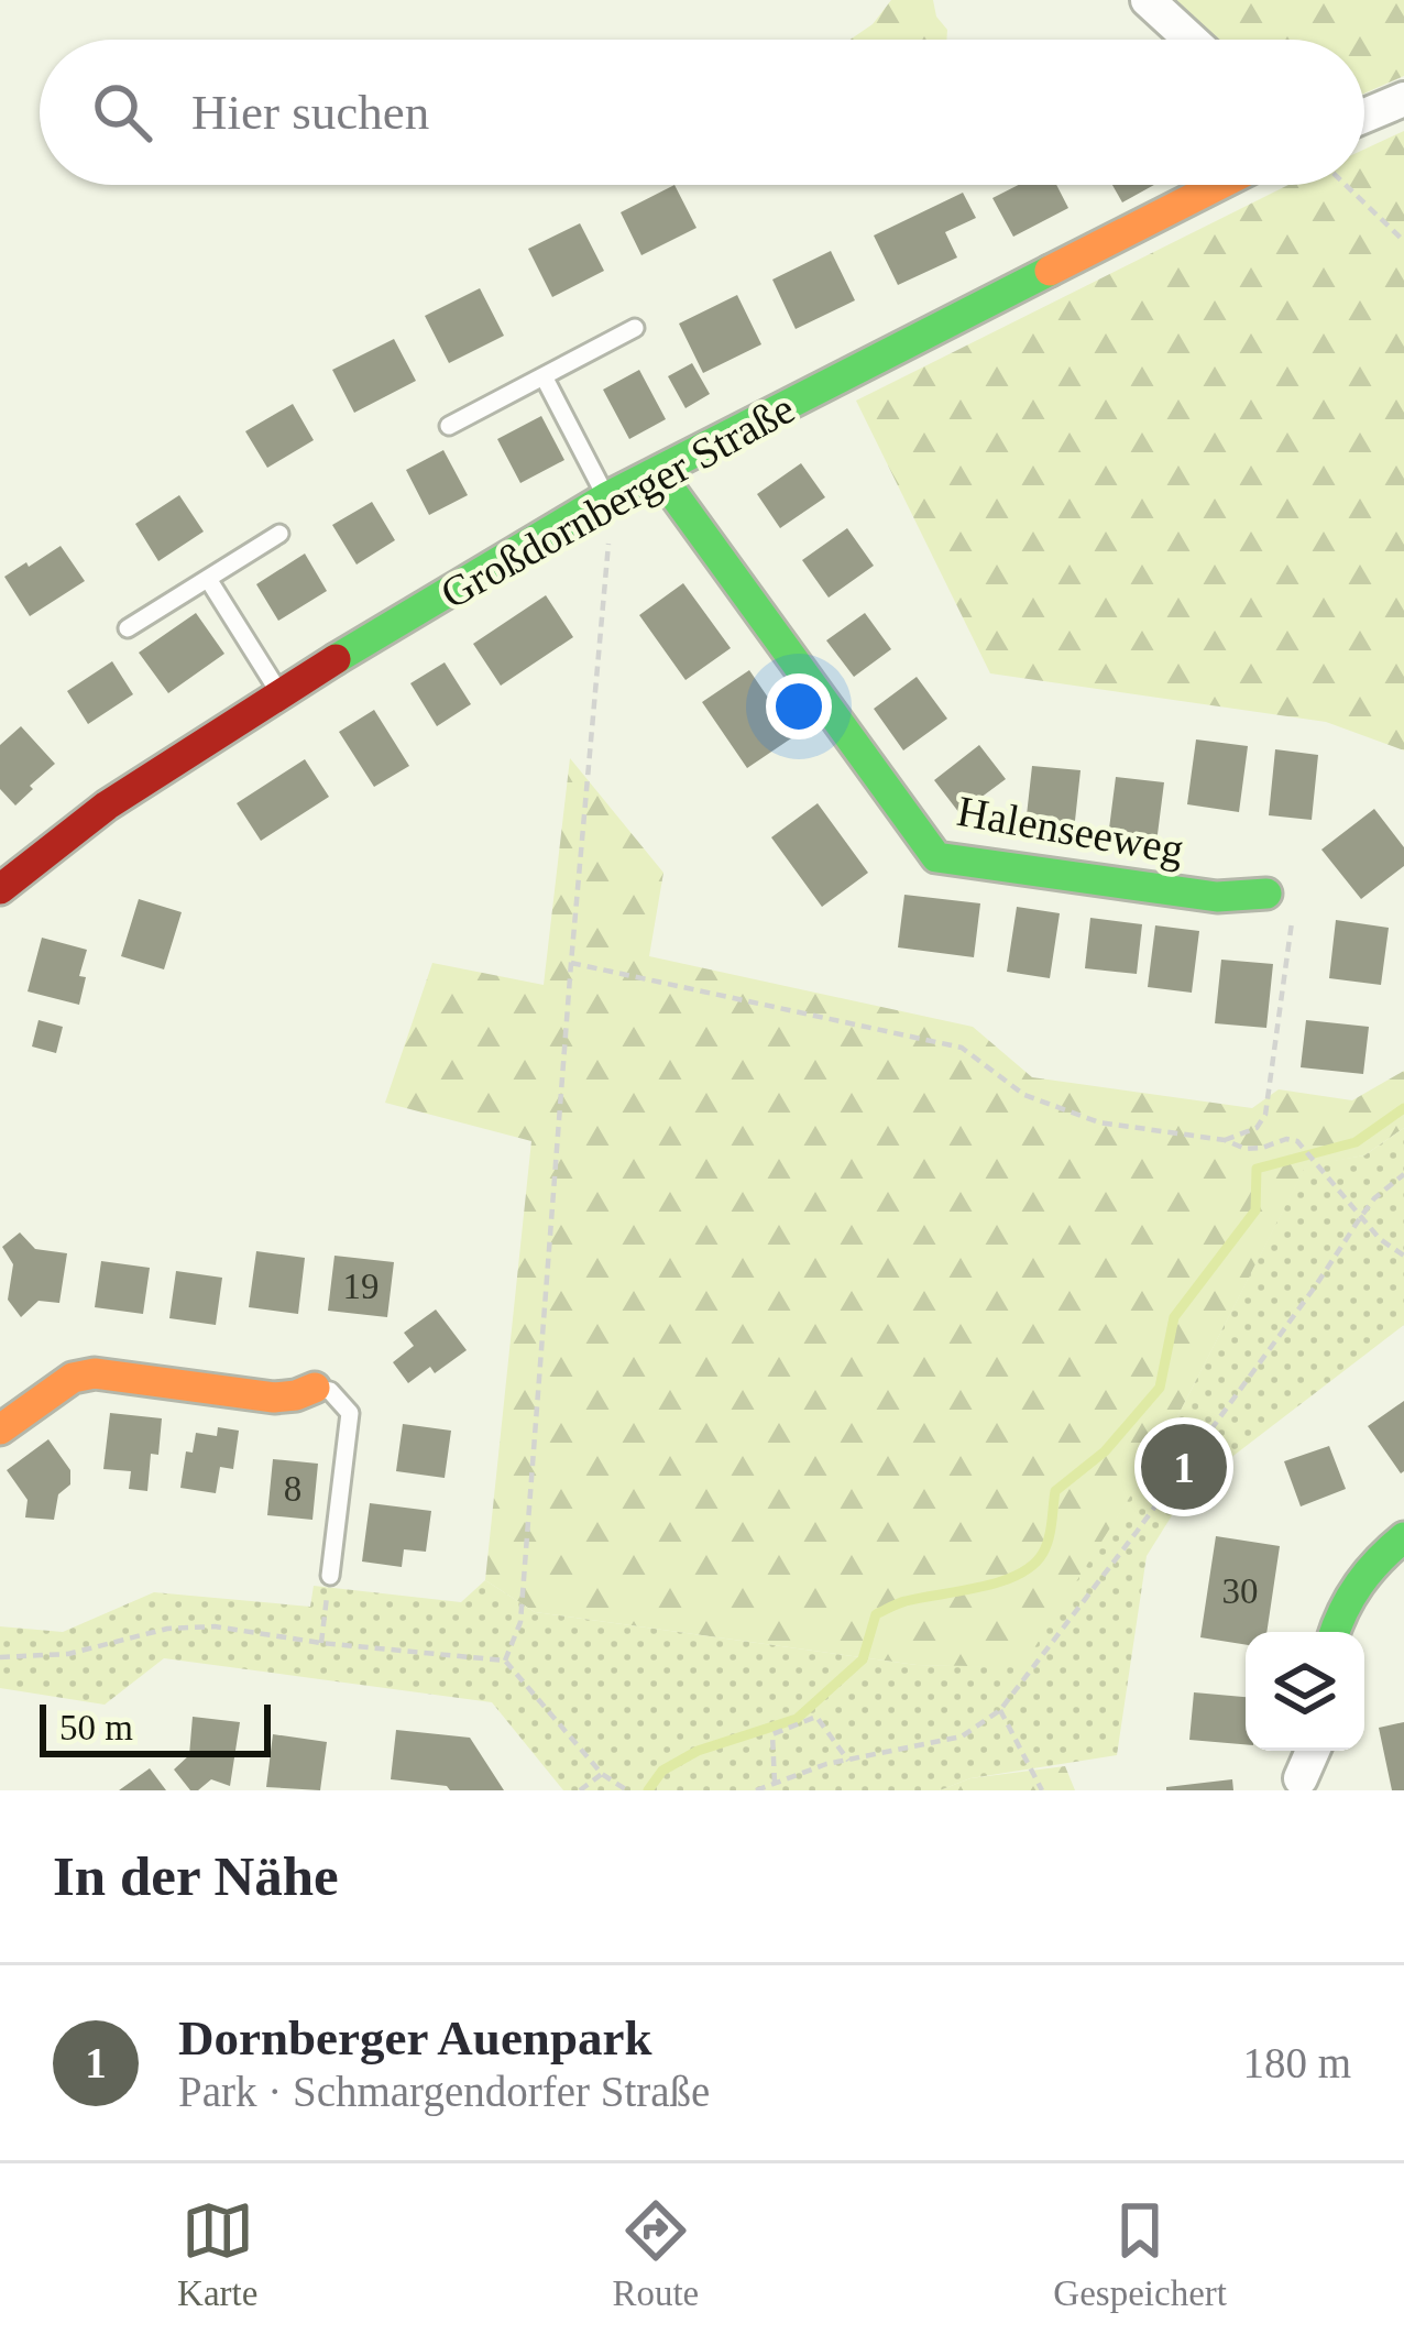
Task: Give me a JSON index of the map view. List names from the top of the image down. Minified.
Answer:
{"streets":{"street":["Großdornberger Straße","Halenseeweg"]},"crossings":[["Großdornberger Straße","Halenseeweg"]],"house_numbers":["19","8","30"],"scale_bar":"50 m","page":{"search":"Hier suchen","pins":"1","scale":"50 m","heading":"In der Nähe","list":[{"mark":"1","name":"Dornberger Auenpark","note":"Park · Schmargendorfer Straße","value":"180 m"}],"nav":["Karte","Route","Gespeichert"]}}
